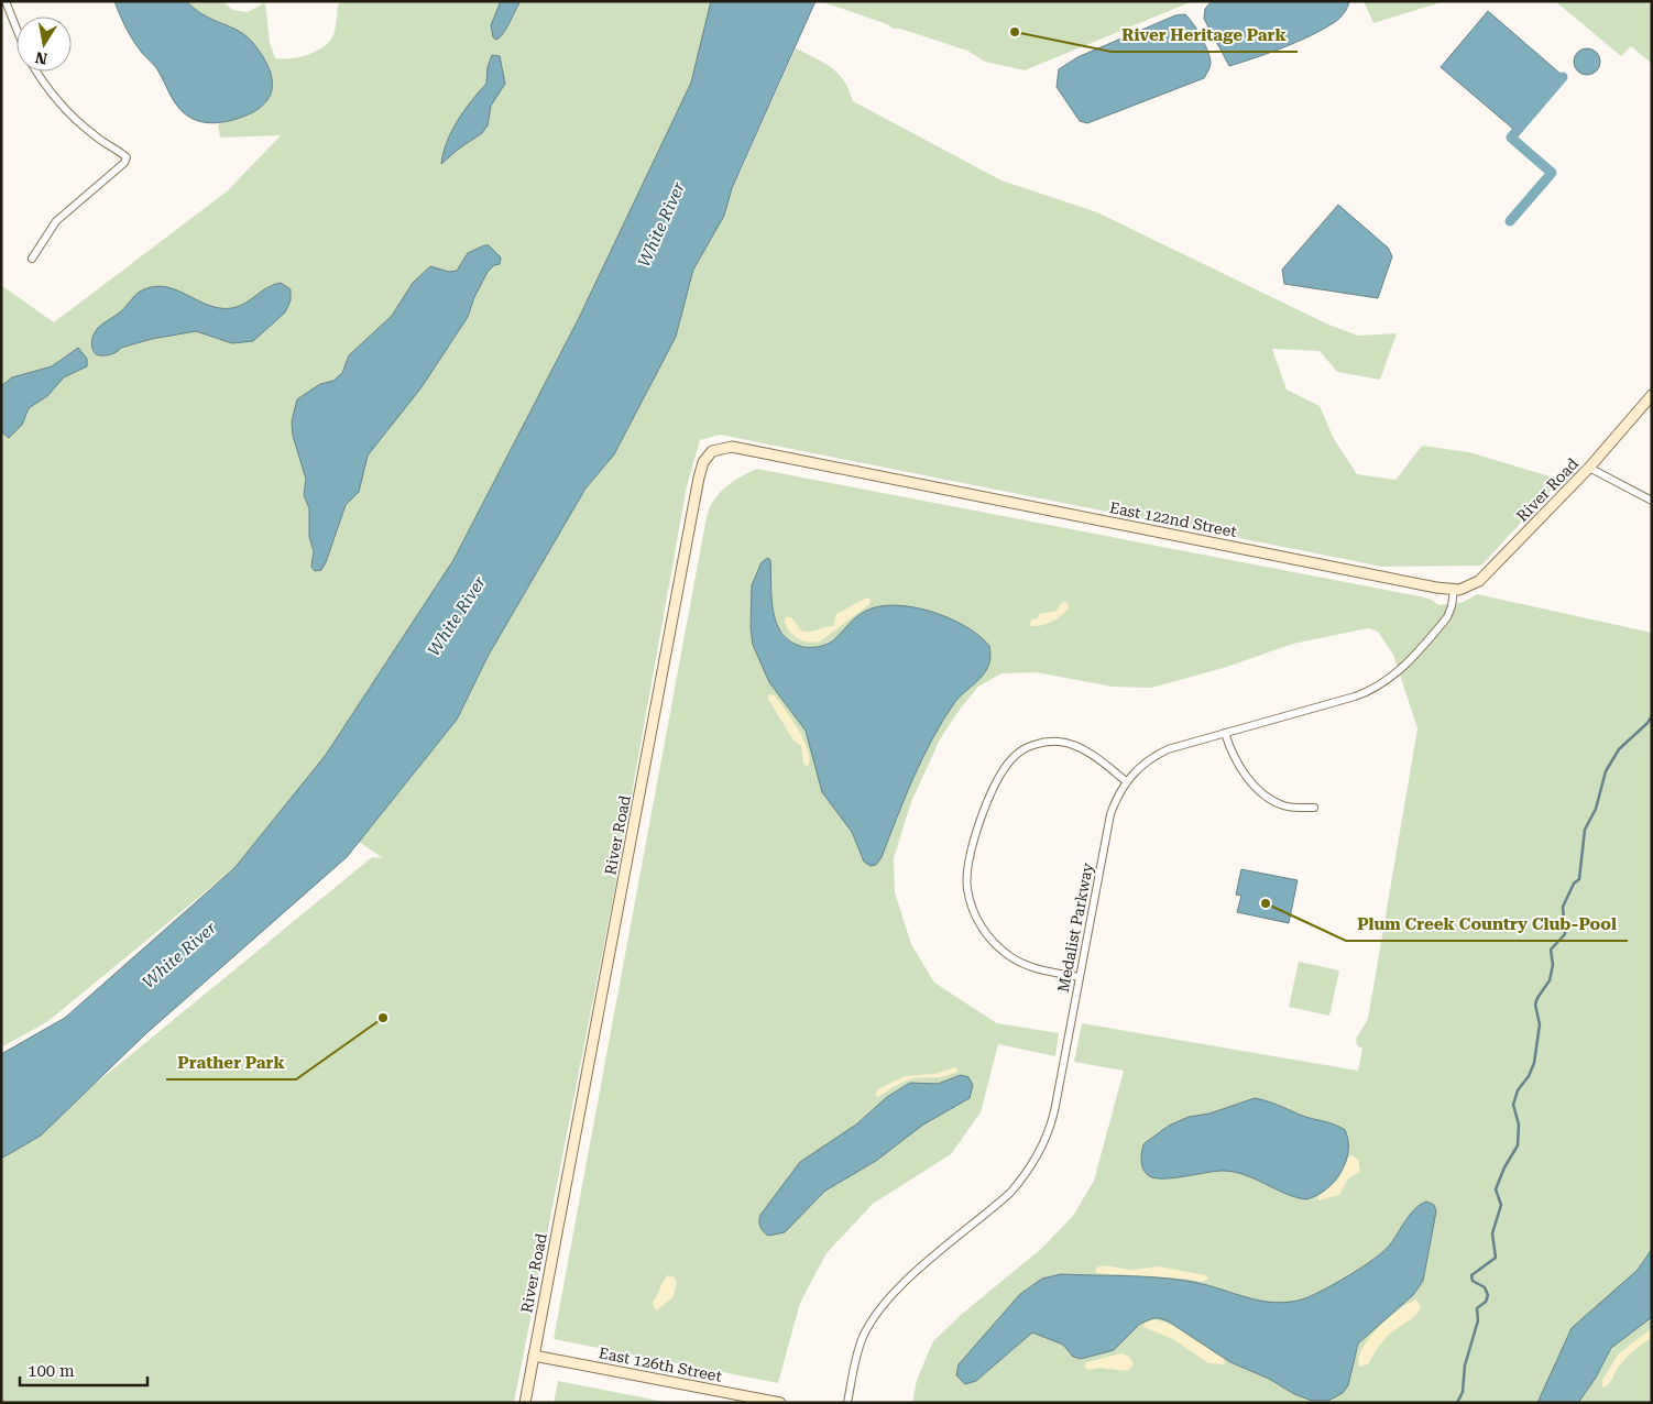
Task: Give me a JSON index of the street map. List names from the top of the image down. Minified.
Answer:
{"streets":{"street":["River Road","East 122nd Street","Medalist Parkway","East 126th Street"]},"crossings":[["River Road","East 122nd Street"],["River Road","Medalist Parkway"],["River Road","East 126th Street"],["East 122nd Street","Medalist Parkway"]],"water":["White River"],"places":["River Heritage Park","Plum Creek Country Club-Pool","Prather Park"],"scale_bar":"100 m","north":"bottom"}
